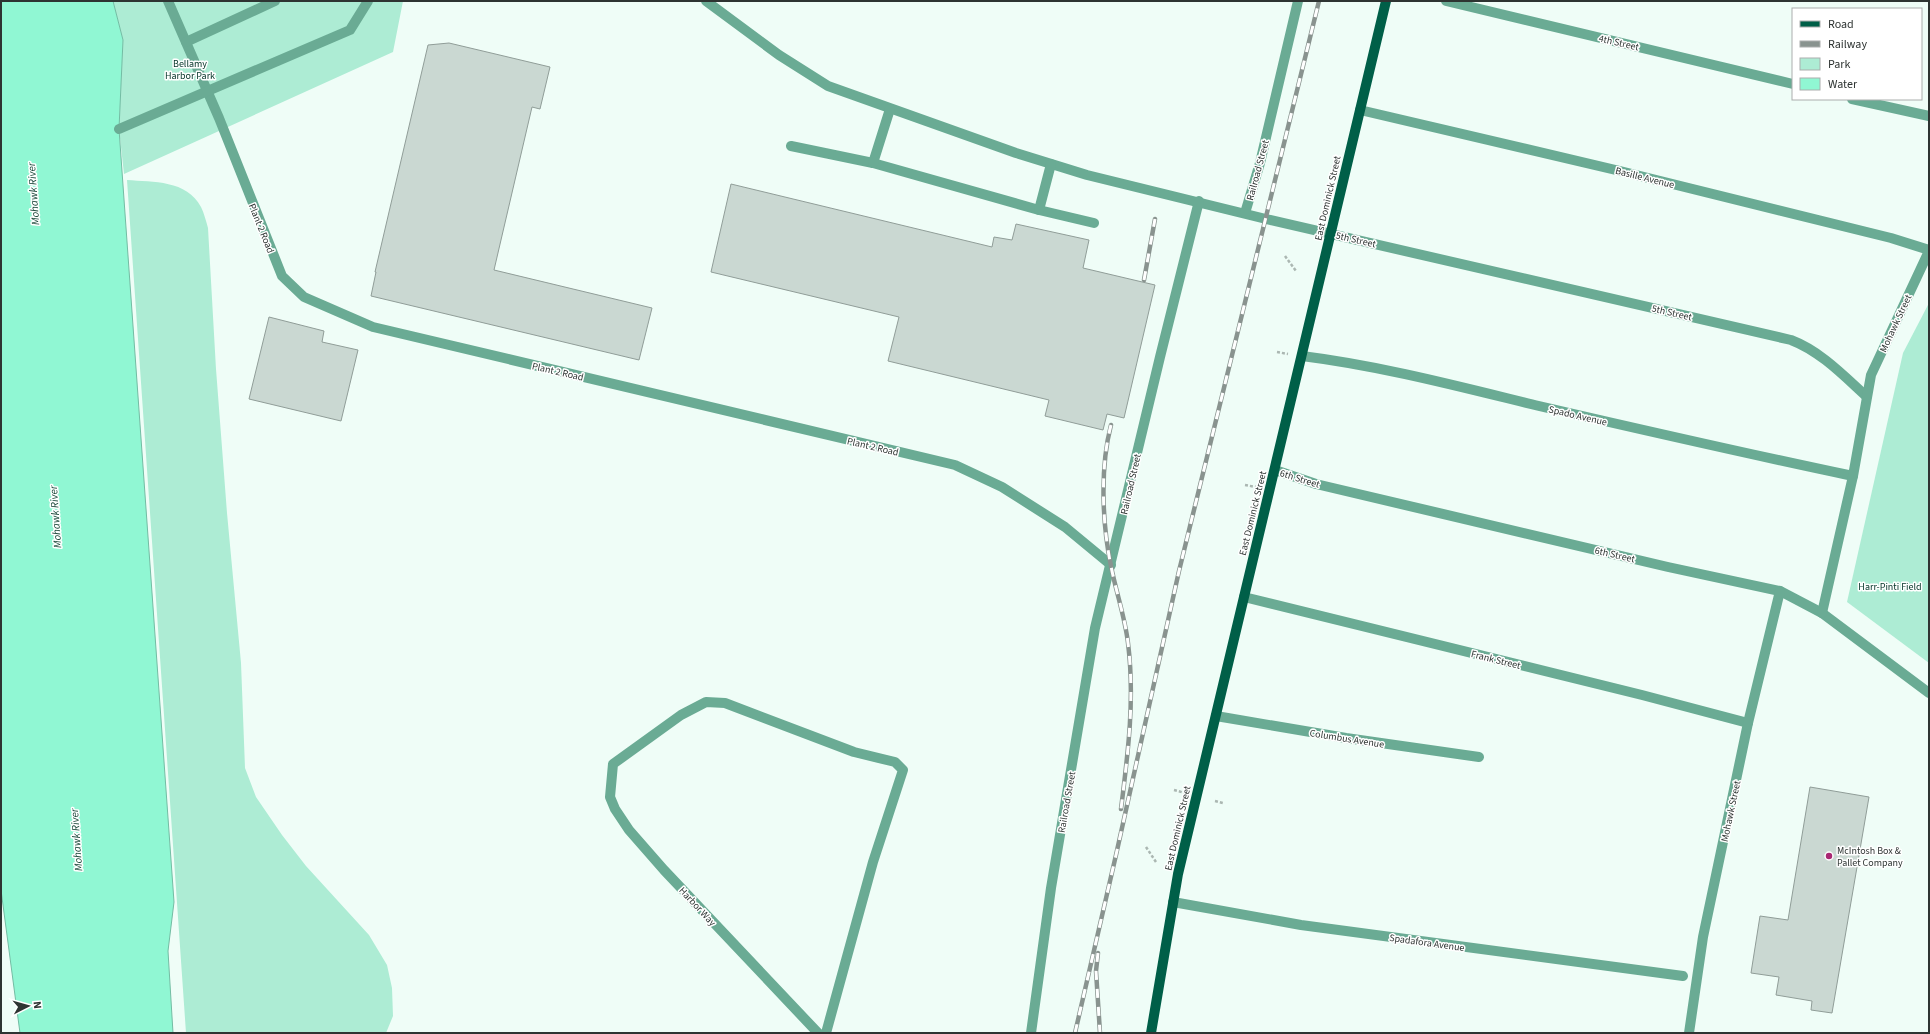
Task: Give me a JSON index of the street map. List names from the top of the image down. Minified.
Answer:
{"streets":{"main road":["East Dominick Street"],"street":["4th Street","Railroad Street","Basille Avenue","Plant 2 Road","5th Street","Mohawk Street","Spado Avenue","6th Street","Frank Street","Columbus Avenue","Harbor Way","Spadafora Avenue"]},"crossings":[["Railroad Street","Plant 2 Road"],["Railroad Street","5th Street"],["Basille Avenue","East Dominick Street"],["Basille Avenue","Mohawk Street"],["East Dominick Street","5th Street"],["East Dominick Street","Spado Avenue"],["East Dominick Street","6th Street"],["East Dominick Street","Frank Street"],["East Dominick Street","Columbus Avenue"],["East Dominick Street","Spadafora Avenue"],["5th Street","Mohawk Street"],["Mohawk Street","6th Street"],["Mohawk Street","Frank Street"]],"water":["Mohawk River"],"parks":["Bellamy Harbor Park","Harr-Pinti Field"],"places":["McIntosh Box & Pallet Company"],"legend":["Road","Railway","Park","Water"],"north":"right"}
